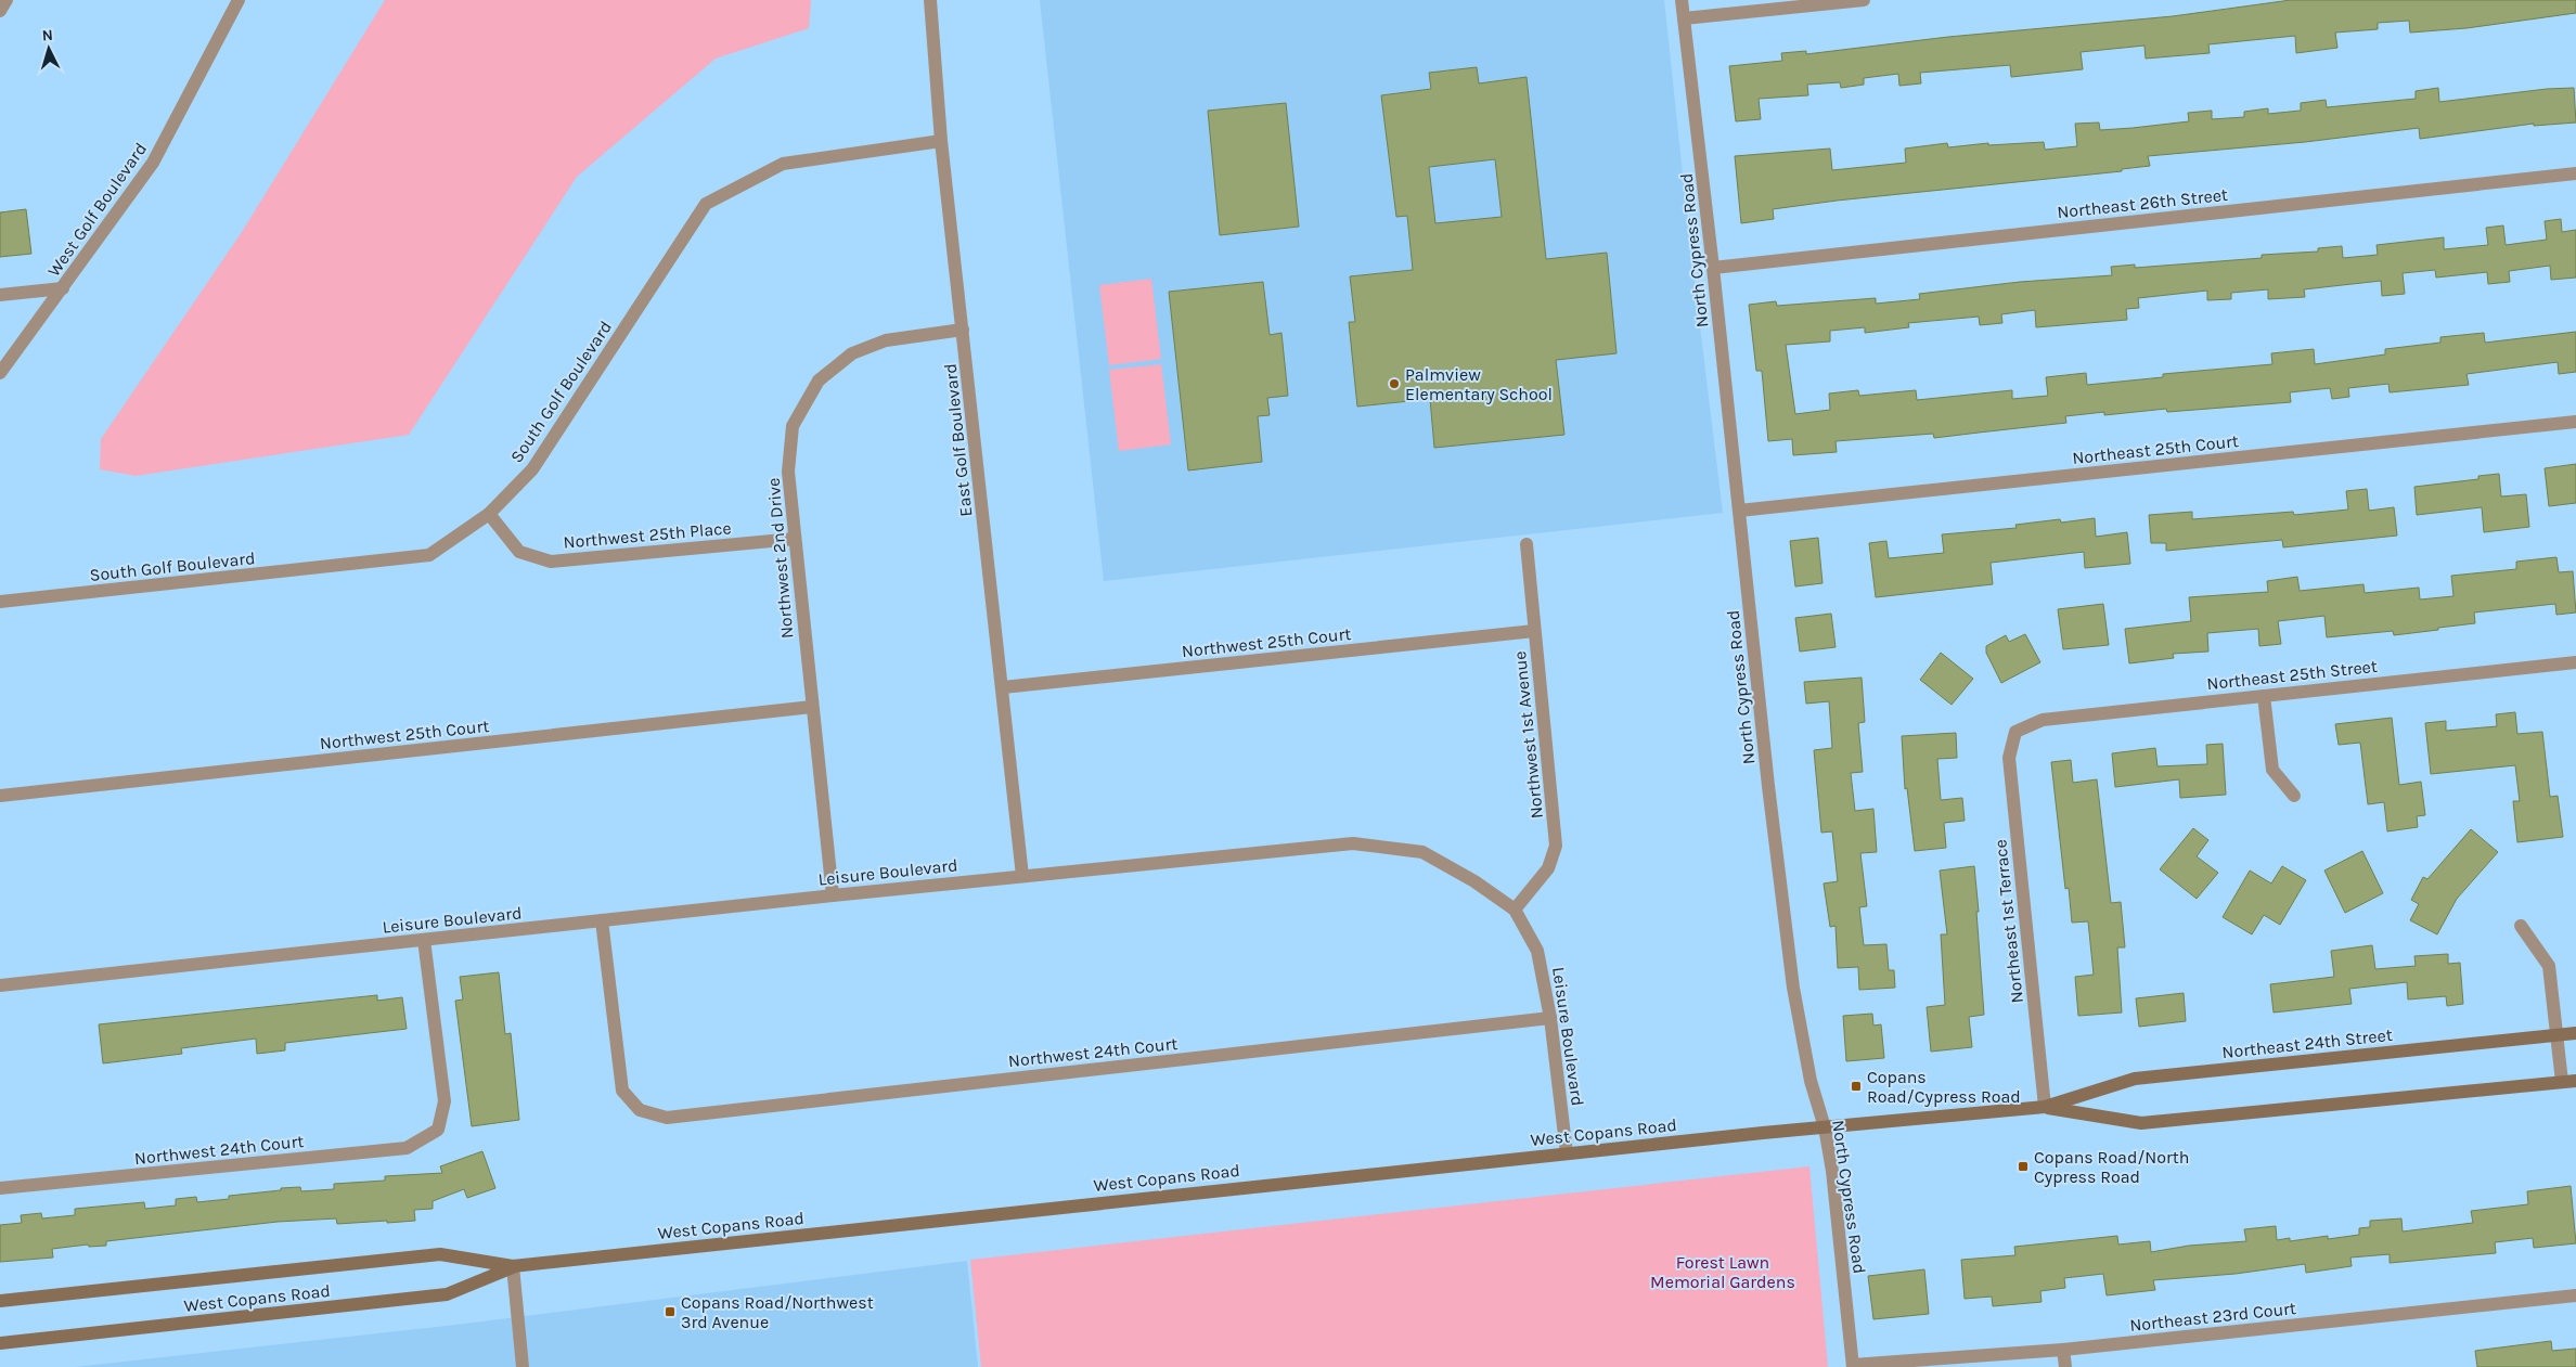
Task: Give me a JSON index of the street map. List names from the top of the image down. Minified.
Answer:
{"streets":{"main road":["Northeast 24th Street","West Copans Road"],"street":["Northeast 26th Street","West Golf Boulevard","North Cypress Road","South Golf Boulevard","East Golf Boulevard","Northeast 25th Court","Northwest 25th Place","Northwest 2nd Drive","Northwest 25th Court","Northeast 25th Street","Northwest 1st Avenue","Leisure Boulevard","Northeast 1st Terrace","Northwest 24th Court","Northeast 23rd Court"]},"crossings":[["Northeast 26th Street","North Cypress Road"],["North Cypress Road","Northeast 25th Court"],["North Cypress Road","Northeast 24th Street"],["North Cypress Road","West Copans Road"],["North Cypress Road","Northeast 23rd Court"],["South Golf Boulevard","East Golf Boulevard"],["South Golf Boulevard","Northwest 25th Place"],["East Golf Boulevard","Northwest 2nd Drive"],["East Golf Boulevard","Northwest 25th Court"],["East Golf Boulevard","Leisure Boulevard"],["Northwest 25th Place","Northwest 2nd Drive"],["Northwest 2nd Drive","Northwest 25th Court"],["Northwest 2nd Drive","Leisure Boulevard"],["Northwest 25th Court","Northwest 1st Avenue"],["Northeast 25th Street","Northeast 1st Terrace"],["Northwest 1st Avenue","Leisure Boulevard"],["Leisure Boulevard","Northwest 24th Court"],["Leisure Boulevard","West Copans Road"],["Northeast 1st Terrace","Northeast 24th Street"],["Northeast 24th Street","West Copans Road"]],"parks":["Forest Lawn Memorial Gardens"],"places":{"other":["Palmview Elementary School"],"transit":["Copans Road/Cypress Road","Copans Road/North Cypress Road","Copans Road/Northwest 3rd Avenue"]},"north":"top"}
